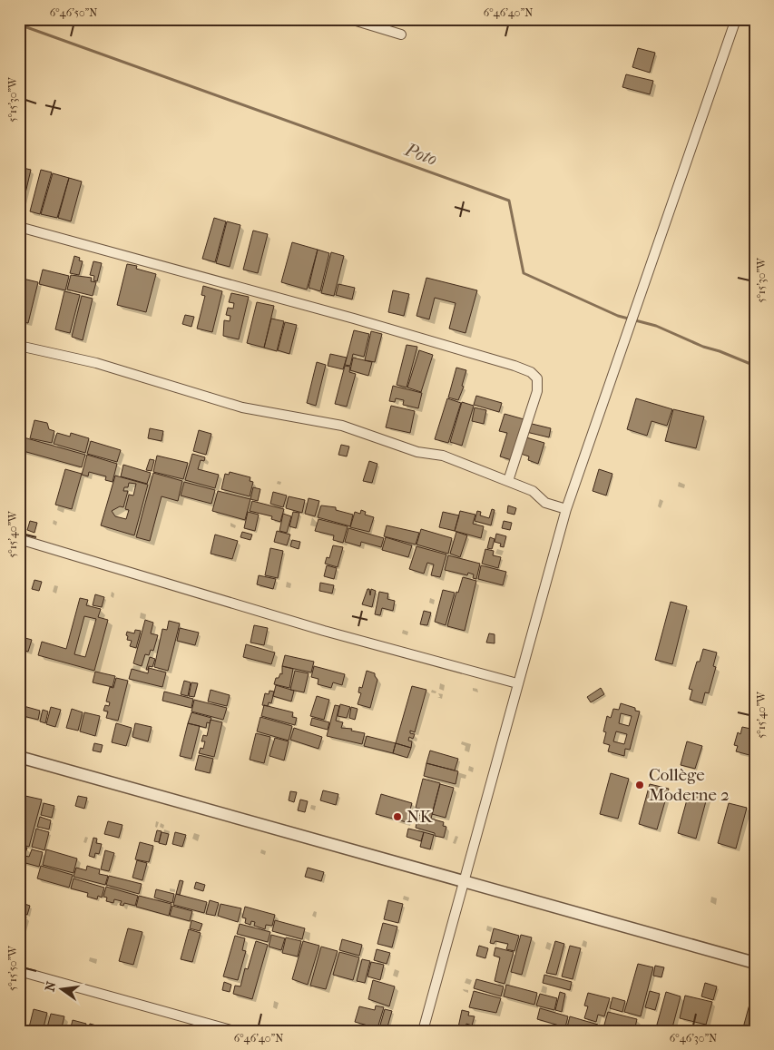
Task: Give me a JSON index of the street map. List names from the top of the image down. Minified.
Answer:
{"water":["Poto"],"places":["Collège Moderne 2","NK"],"north":"left","coordinates":["6°46'50\"N","6°46'40\"N","5°15'30\"W","5°15'40\"W","5°15'50\"W","6°46'30\"N"]}
